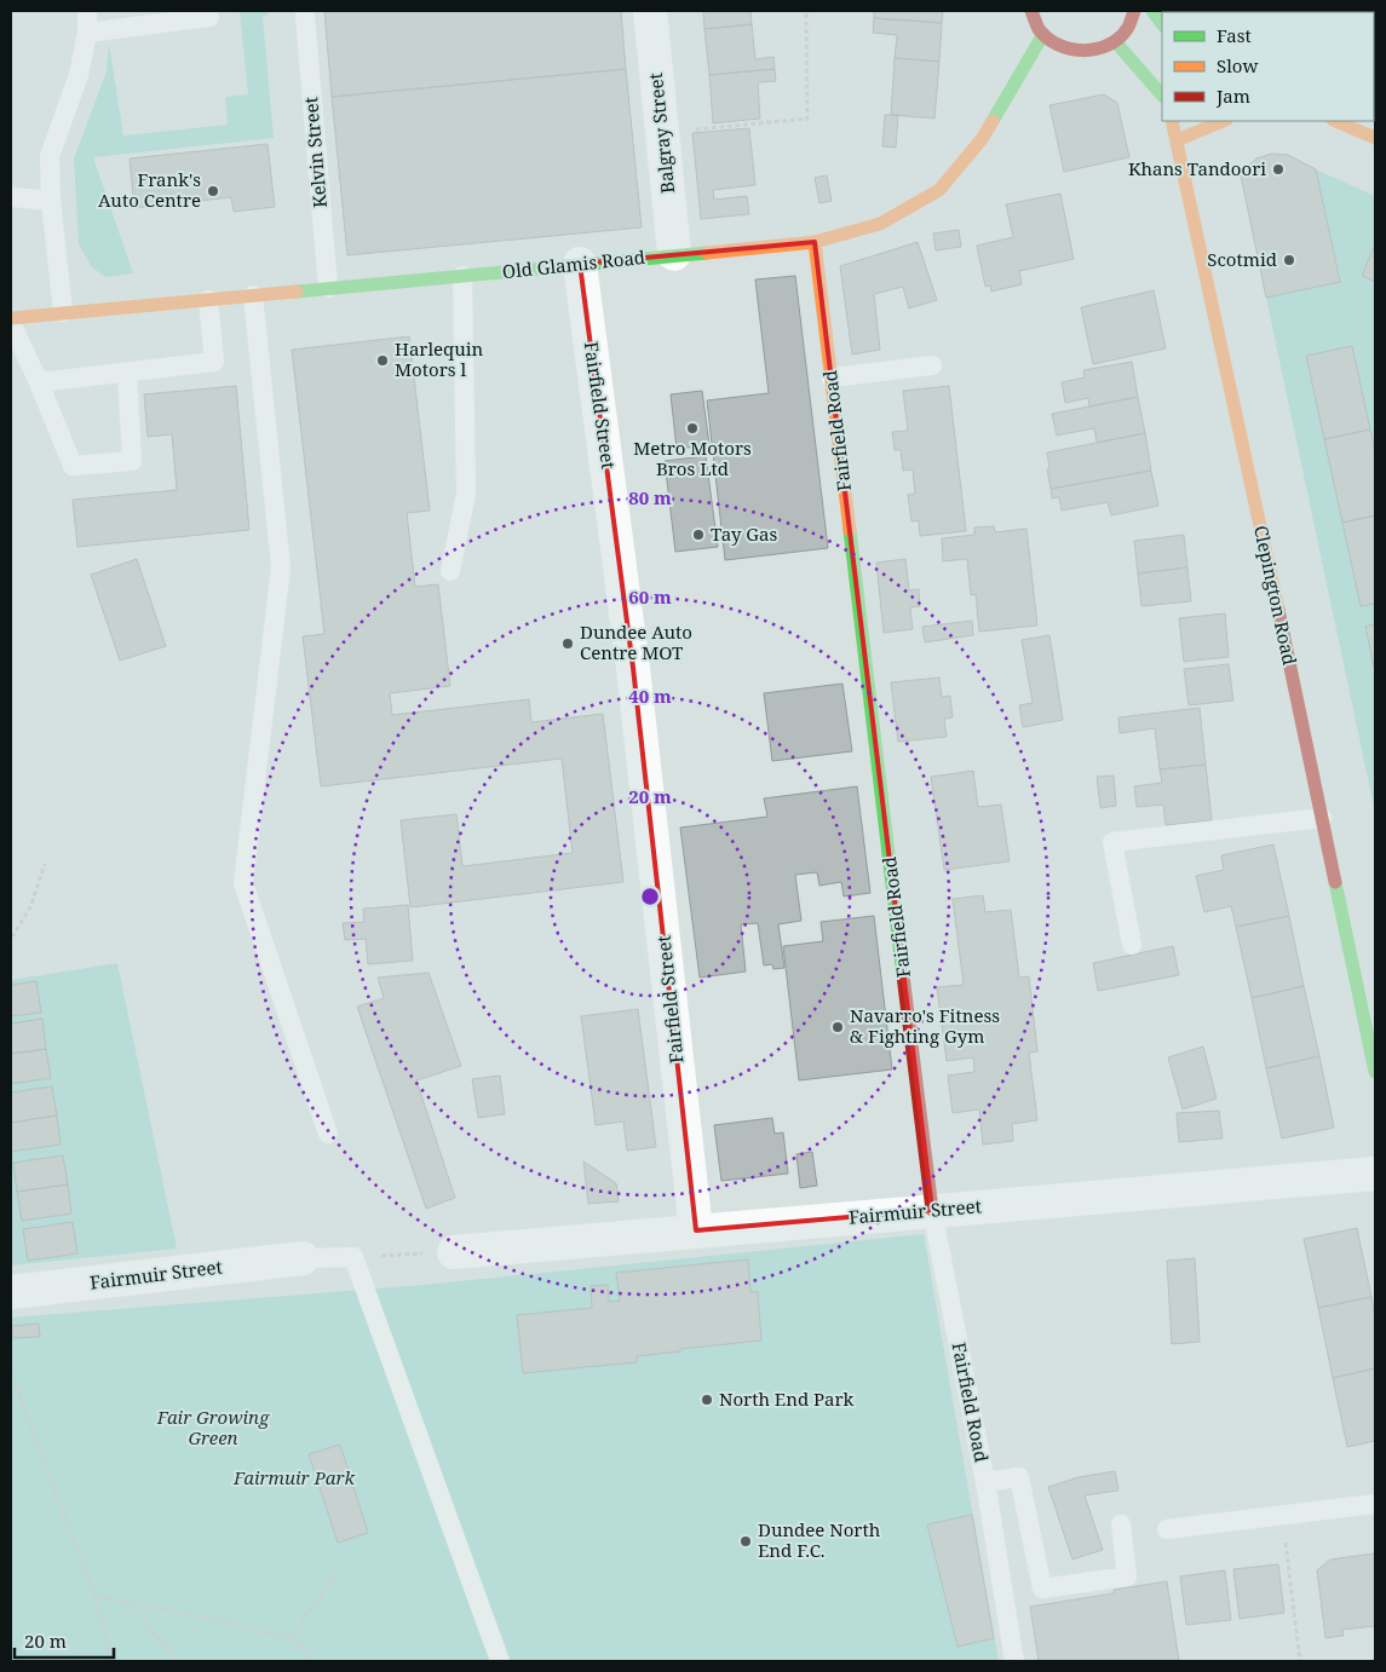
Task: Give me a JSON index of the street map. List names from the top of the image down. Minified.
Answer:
{"streets":{"street":["Balgray Street","Old Glamis Road","Fairfield Street","Fairfield Road","Clepington Road","Fairmuir Street"],"lane":["Kelvin Street"]},"crossings":[["Balgray Street","Old Glamis Road"],["Kelvin Street","Old Glamis Road"],["Old Glamis Road","Fairfield Street"],["Old Glamis Road","Fairfield Road"],["Fairfield Street","Fairmuir Street"],["Fairfield Road","Fairmuir Street"]],"parks":["Fair Growing Green","Fairmuir Park"],"places":["Khans Tandoori","Frank's Auto Centre","Scotmid","Harlequin Motors l","Metro Motors Bros Ltd","Tay Gas","Dundee Auto Centre MOT","Navarro's Fitness & Fighting Gym","North End Park","Dundee North End F.C."],"legend":["Fast","Slow","Jam"],"scale_bar":"20 m","rings":["80 m","60 m","40 m","20 m"]}
